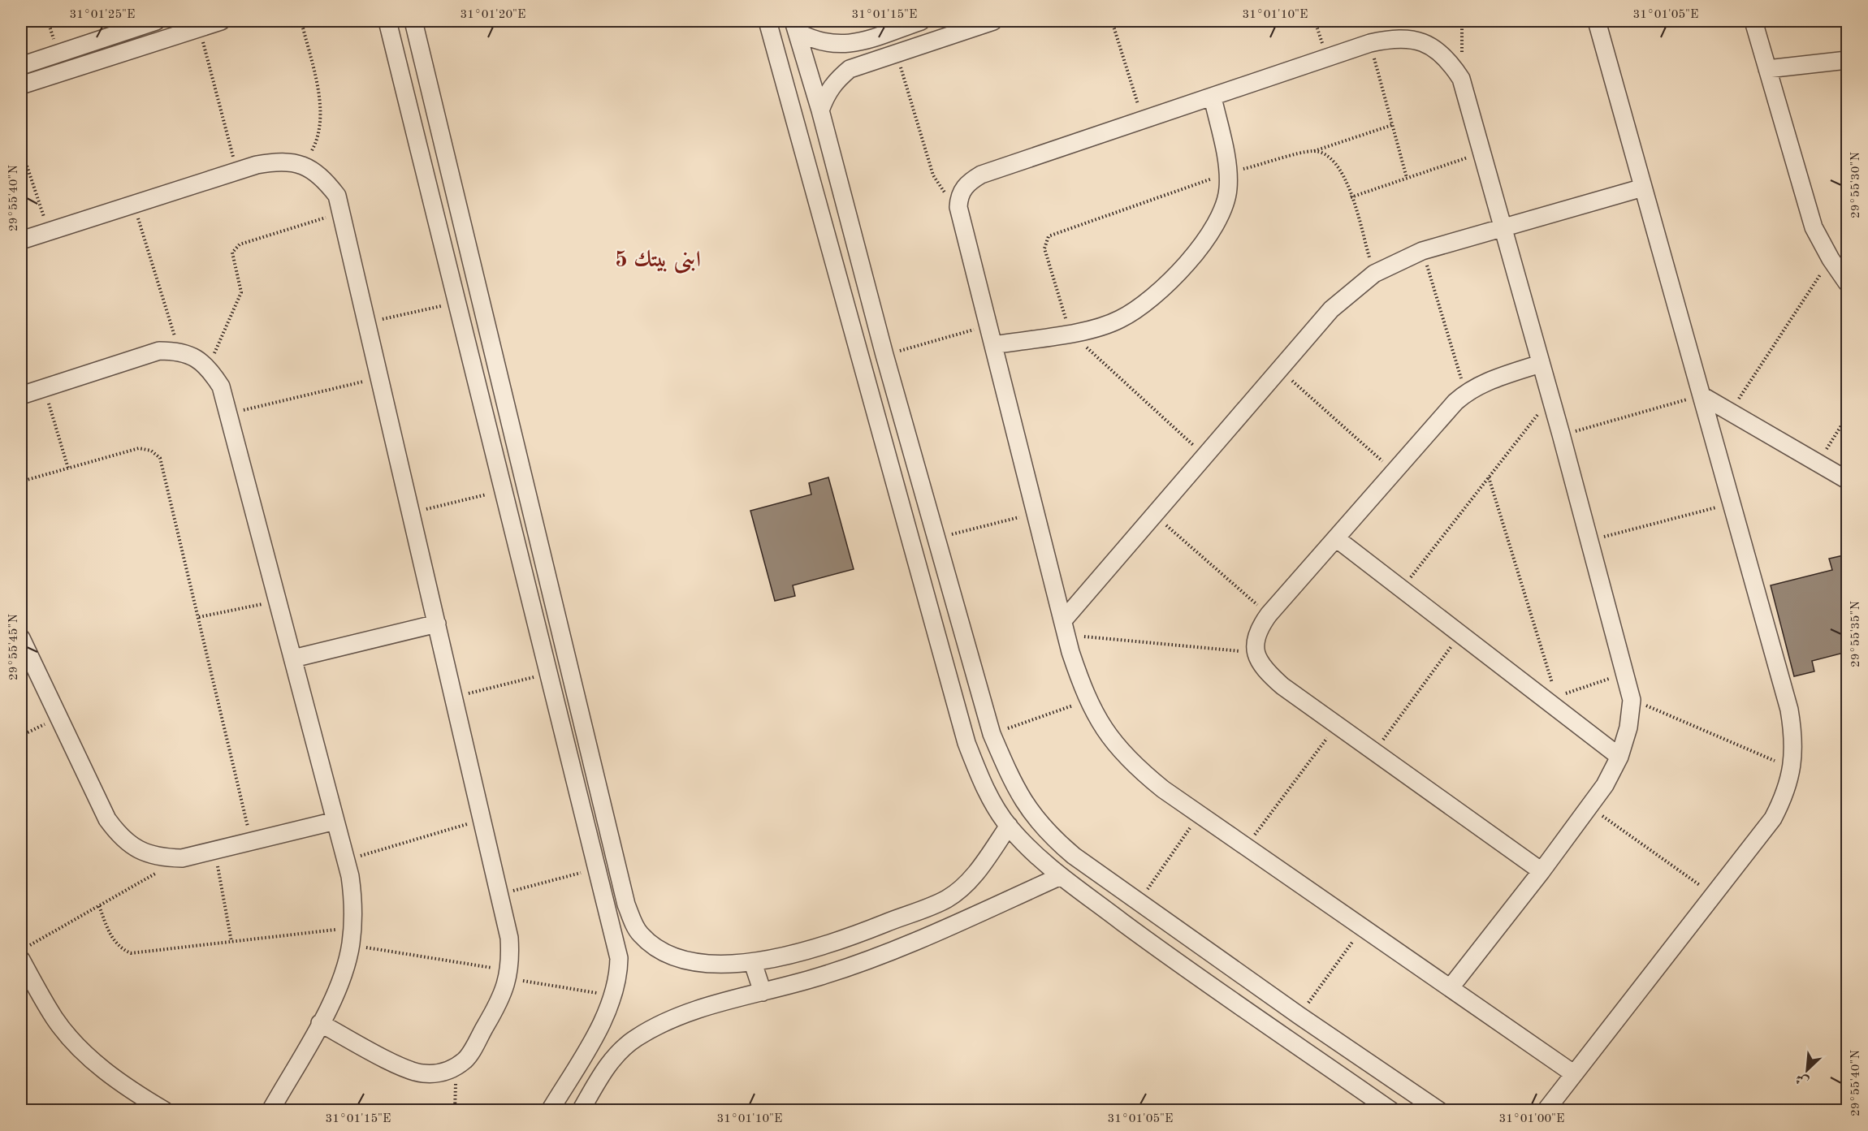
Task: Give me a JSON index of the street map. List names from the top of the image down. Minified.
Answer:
{"districts":["ابنى بيتك 5"],"north":"bottom left","coordinates":["31°01'25\"E","31°01'20\"E","31°01'15\"E","31°01'10\"E","31°01'05\"E","29°55'30\"N","29°55'40\"N","29°55'35\"N","29°55'45\"N","31°01'00\"E"]}
